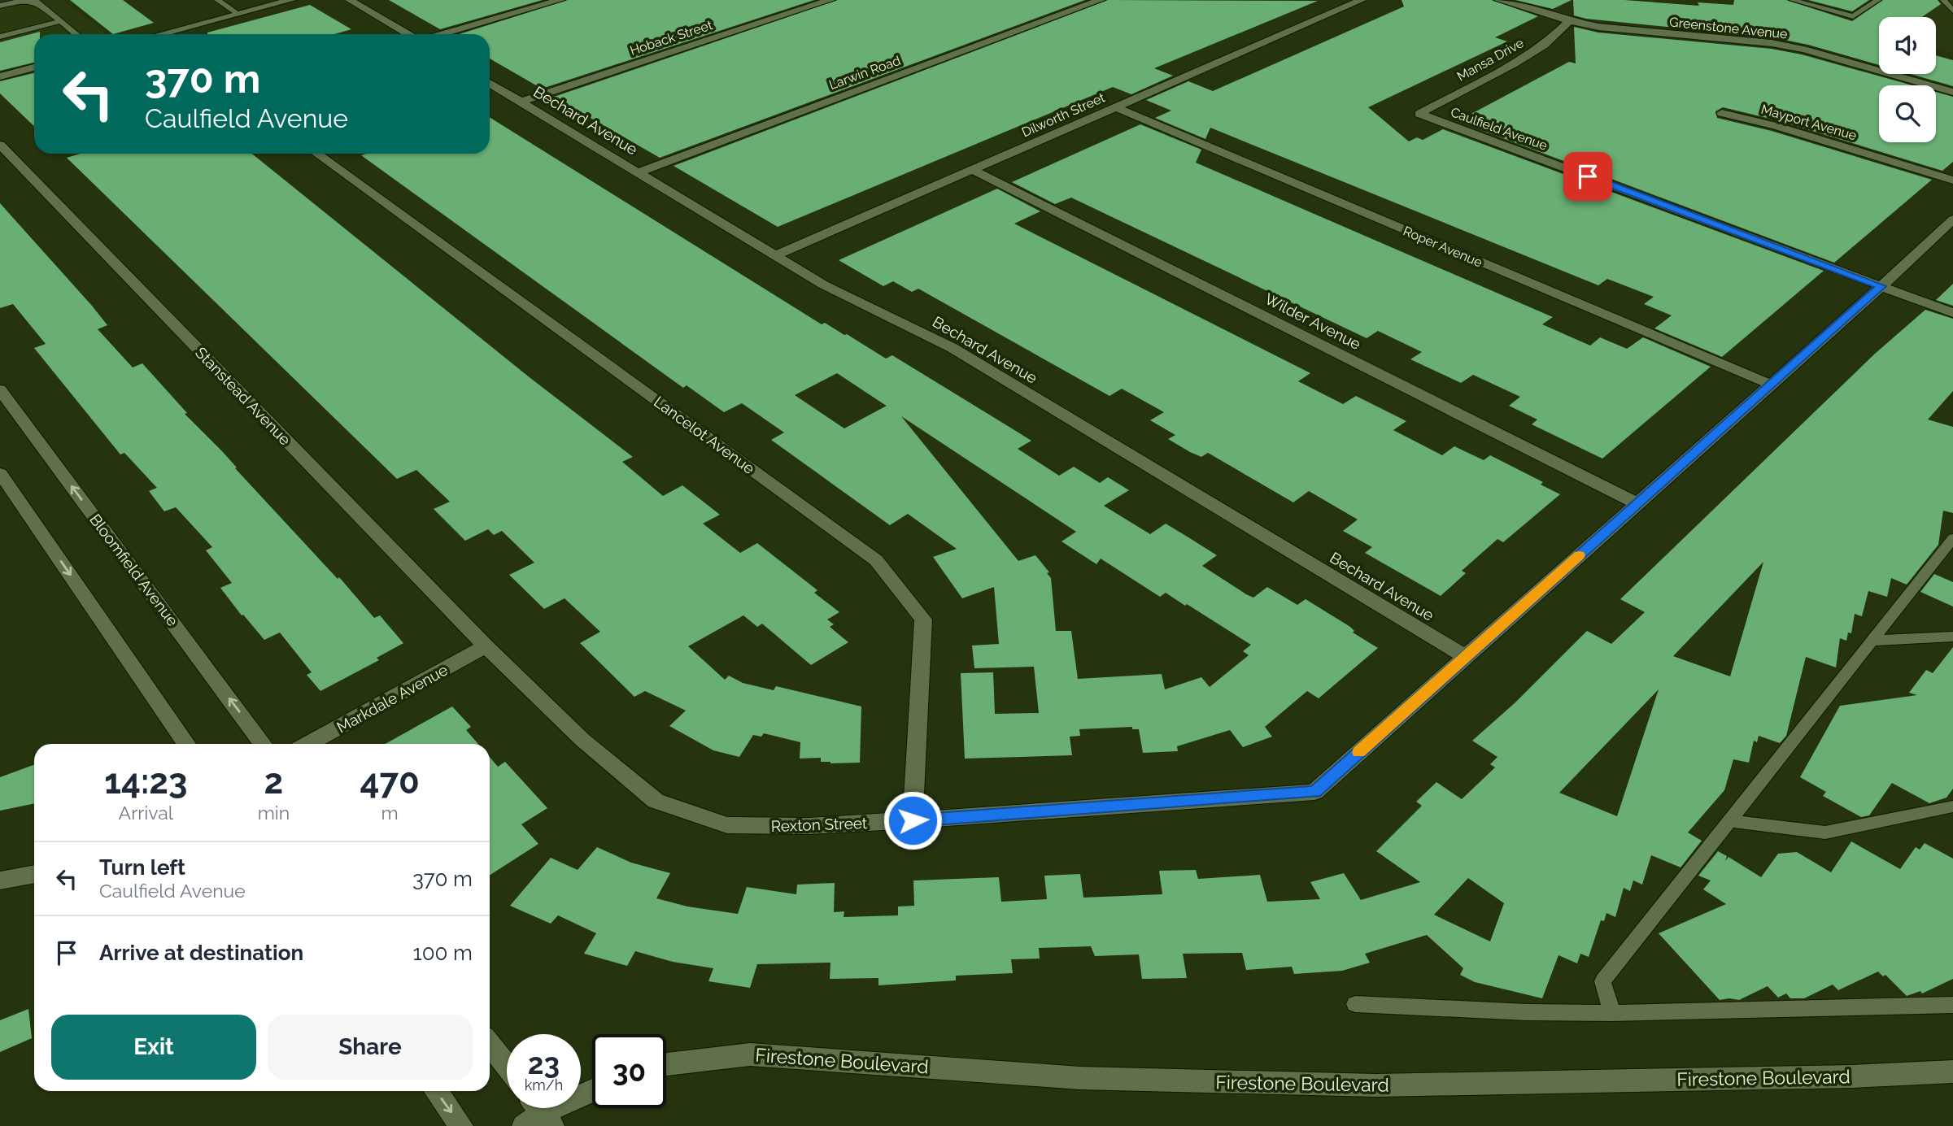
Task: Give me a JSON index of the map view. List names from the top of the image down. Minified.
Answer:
{"streets":{"street":["Greenstone Avenue","Hoback Street","Mansa Drive","Larwin Road","Dilworth Street","Bechard Avenue","Mayport Avenue","Caulfield Avenue","Roper Avenue","Wilder Avenue","Stanstead Avenue","Lancelot Avenue","Bloomfield Avenue","Markdale Avenue","Rexton Street","Firestone Boulevard"]},"crossings":[["Greenstone Avenue","Mansa Drive"],["Hoback Street","Bechard Avenue"],["Mansa Drive","Caulfield Avenue"],["Larwin Road","Bechard Avenue"],["Dilworth Street","Bechard Avenue"],["Dilworth Street","Roper Avenue"],["Dilworth Street","Wilder Avenue"],["Bechard Avenue","Rexton Street"],["Caulfield Avenue","Rexton Street"],["Roper Avenue","Rexton Street"],["Wilder Avenue","Rexton Street"],["Stanstead Avenue","Markdale Avenue"],["Stanstead Avenue","Rexton Street"],["Lancelot Avenue","Rexton Street"],["Markdale Avenue","Rexton Street"]],"page":{"turn":["370 m","Caulfield Avenue"],"eta":["14:23","Arrival","2","min","470","m"],"list":[{"name":"Turn left","note":"Caulfield Avenue","value":"370 m"},{"name":"Arrive at destination","value":"100 m"}],"buttons":["Exit","Share"],"speed":"23 km/h","limit":"30"}}
